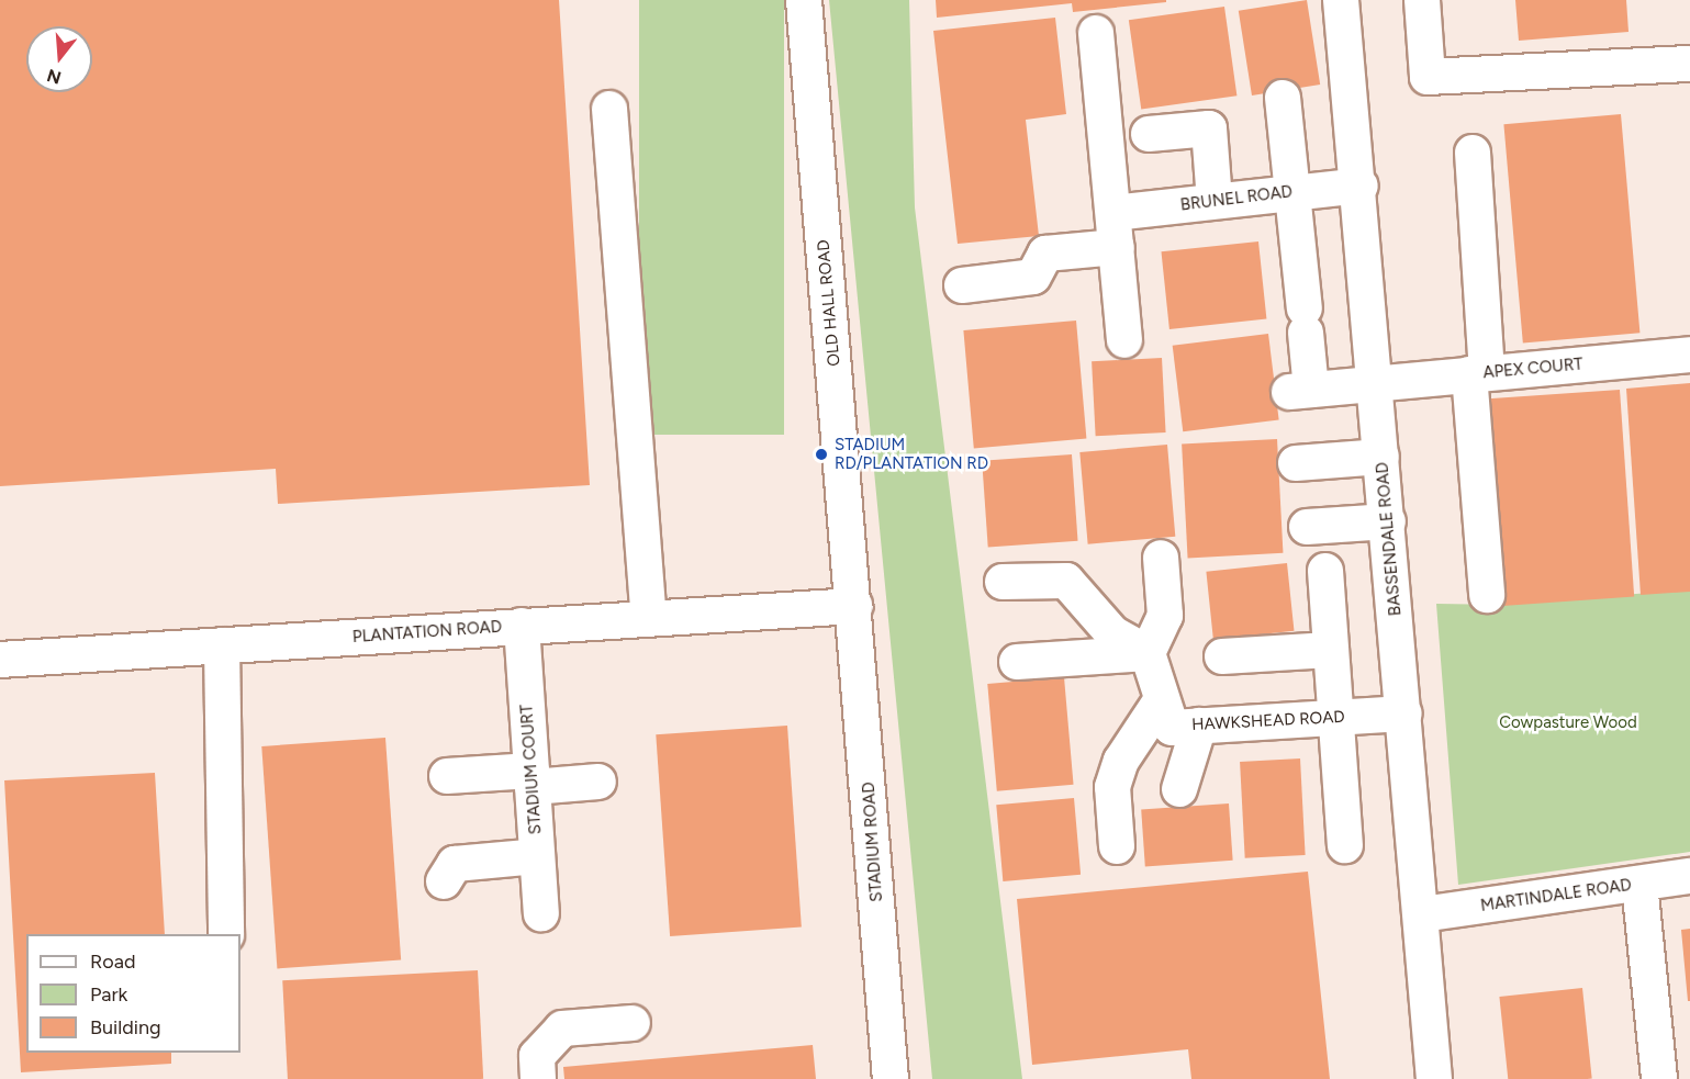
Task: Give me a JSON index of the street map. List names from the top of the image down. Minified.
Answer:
{"streets":{"street":["BRUNEL ROAD","OLD HALL ROAD","APEX COURT","BASSENDALE ROAD","PLANTATION ROAD","HAWKSHEAD ROAD","STADIUM COURT","STADIUM ROAD","MARTINDALE ROAD"]},"crossings":[["BRUNEL ROAD","APEX COURT"],["BRUNEL ROAD","BASSENDALE ROAD"],["OLD HALL ROAD","PLANTATION ROAD"],["OLD HALL ROAD","STADIUM ROAD"],["APEX COURT","BASSENDALE ROAD"],["BASSENDALE ROAD","HAWKSHEAD ROAD"],["BASSENDALE ROAD","MARTINDALE ROAD"],["PLANTATION ROAD","STADIUM COURT"],["PLANTATION ROAD","STADIUM ROAD"]],"parks":["Cowpasture Wood"],"places":["STADIUM RD/PLANTATION RD"],"legend":["Road","Park","Building"],"north":"bottom"}
